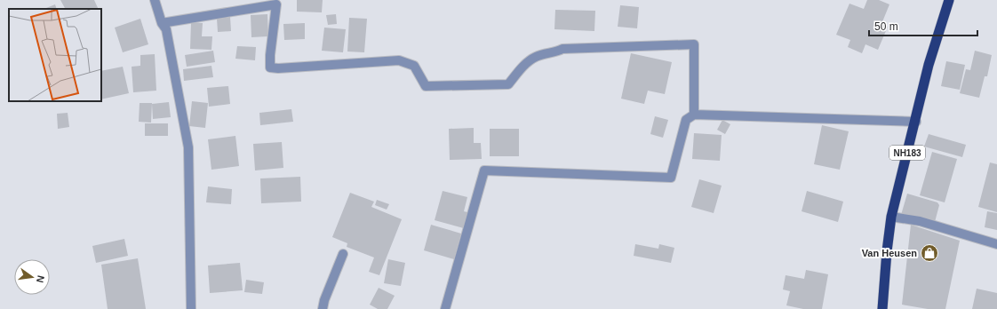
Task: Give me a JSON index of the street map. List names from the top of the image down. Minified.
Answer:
{"streets":{"highway":["NH183"]},"places":{"shop":["Van Heusen"]},"scale_bar":"50 m","north":"right"}
